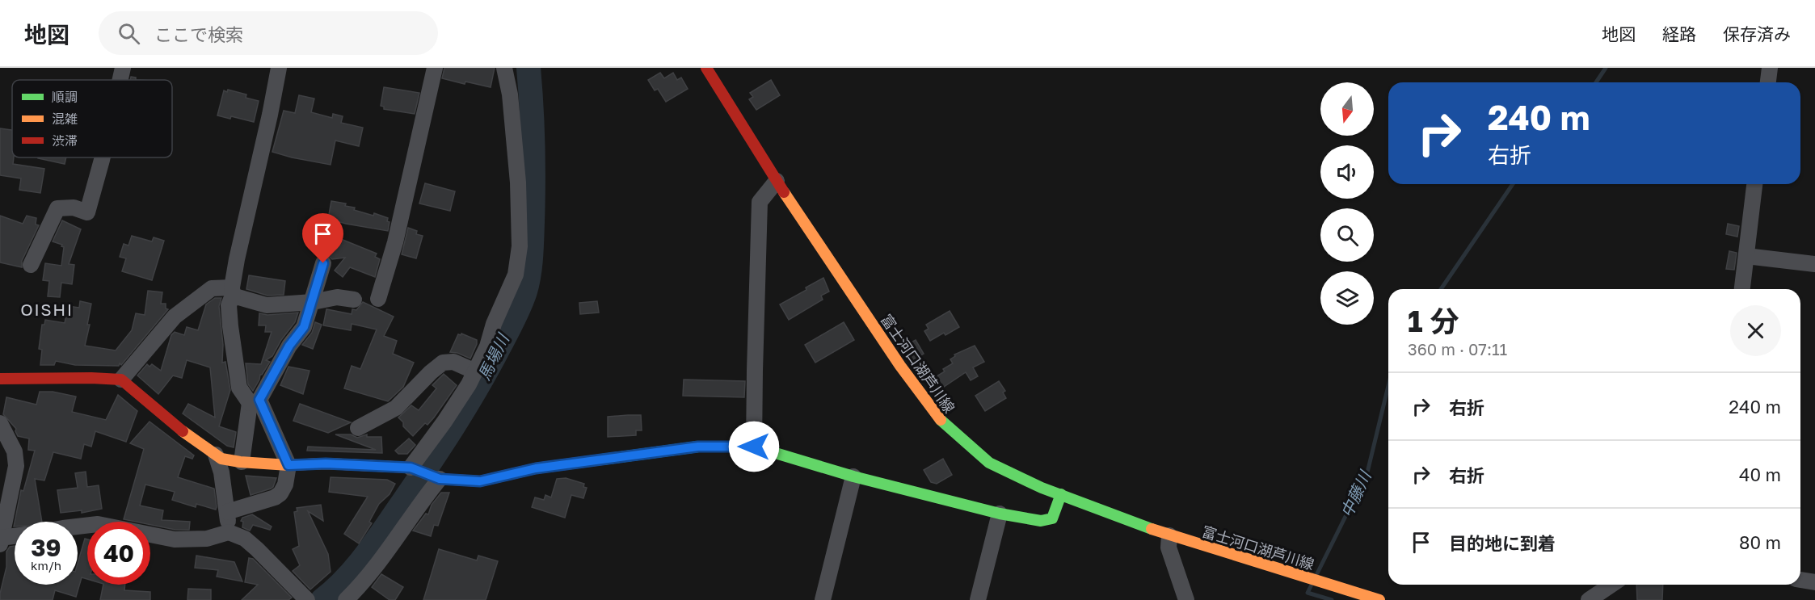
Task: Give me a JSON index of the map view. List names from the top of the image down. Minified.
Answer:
{"streets":{"street":["富士河口湖芦川線"]},"districts":["OISHI"],"water":["馬場川","中藤川"],"legend":["順調","混雑","渋滞"],"north":"bottom","page":{"header":"地図","search":"ここで検索","nav":["地図","経路","保存済み"],"turn":["240 m","右折"],"heading":["1 分","360 m · 07:11"],"list":[{"name":"右折","value":"240 m"},{"name":"右折","value":"40 m"},{"name":"目的地に到着","value":"80 m"}],"speed":"39 km/h","limit":"40"}}
